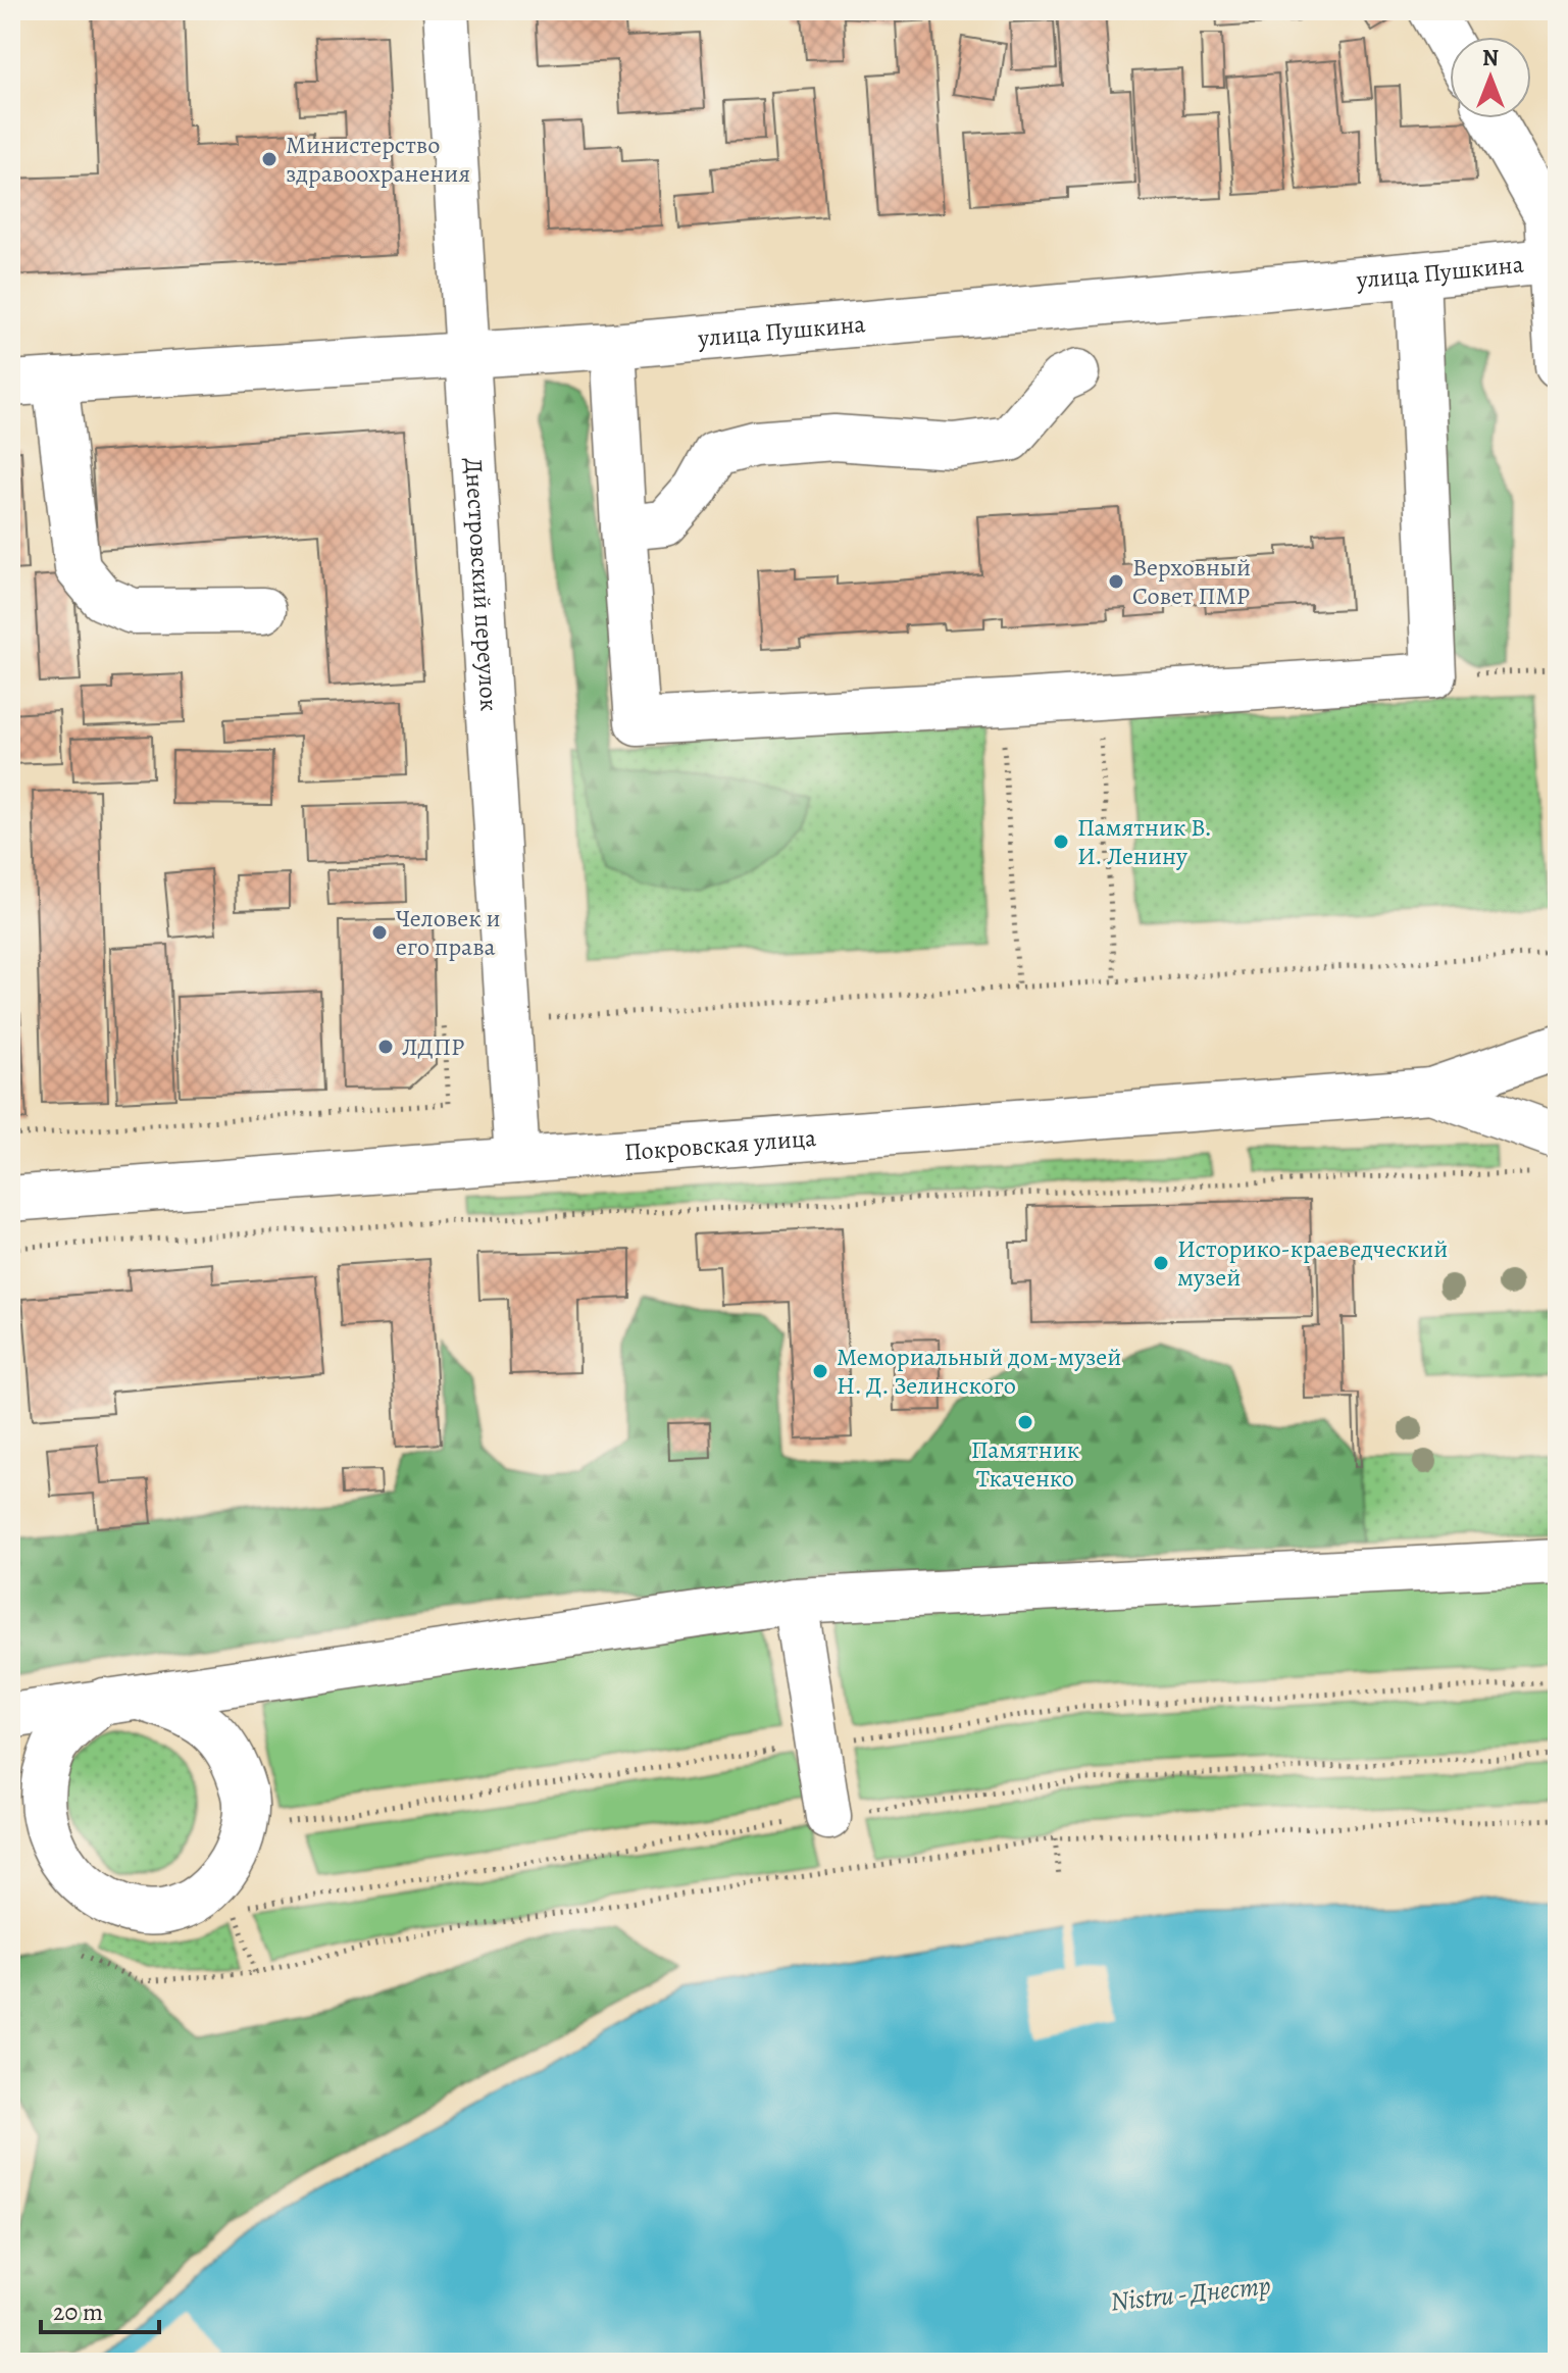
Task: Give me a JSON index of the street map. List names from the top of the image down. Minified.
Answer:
{"streets":{"street":["улица Пушкина","Днестровский переулок","Покровская улица"]},"crossings":[["улица Пушкина","Днестровский переулок"],["Днестровский переулок","Покровская улица"]],"water":["Nistru - Днестр"],"places":["Министерство здравоохранения","Верховный Совет ПМР","Памятник В. И. Ленину","Человек и его права","ЛДПР","Историко-краеведческий музей","Мемориальный дом-музей Н. Д. Зелинского","Памятник Ткаченко"],"scale_bar":"20 m","north":"top"}
